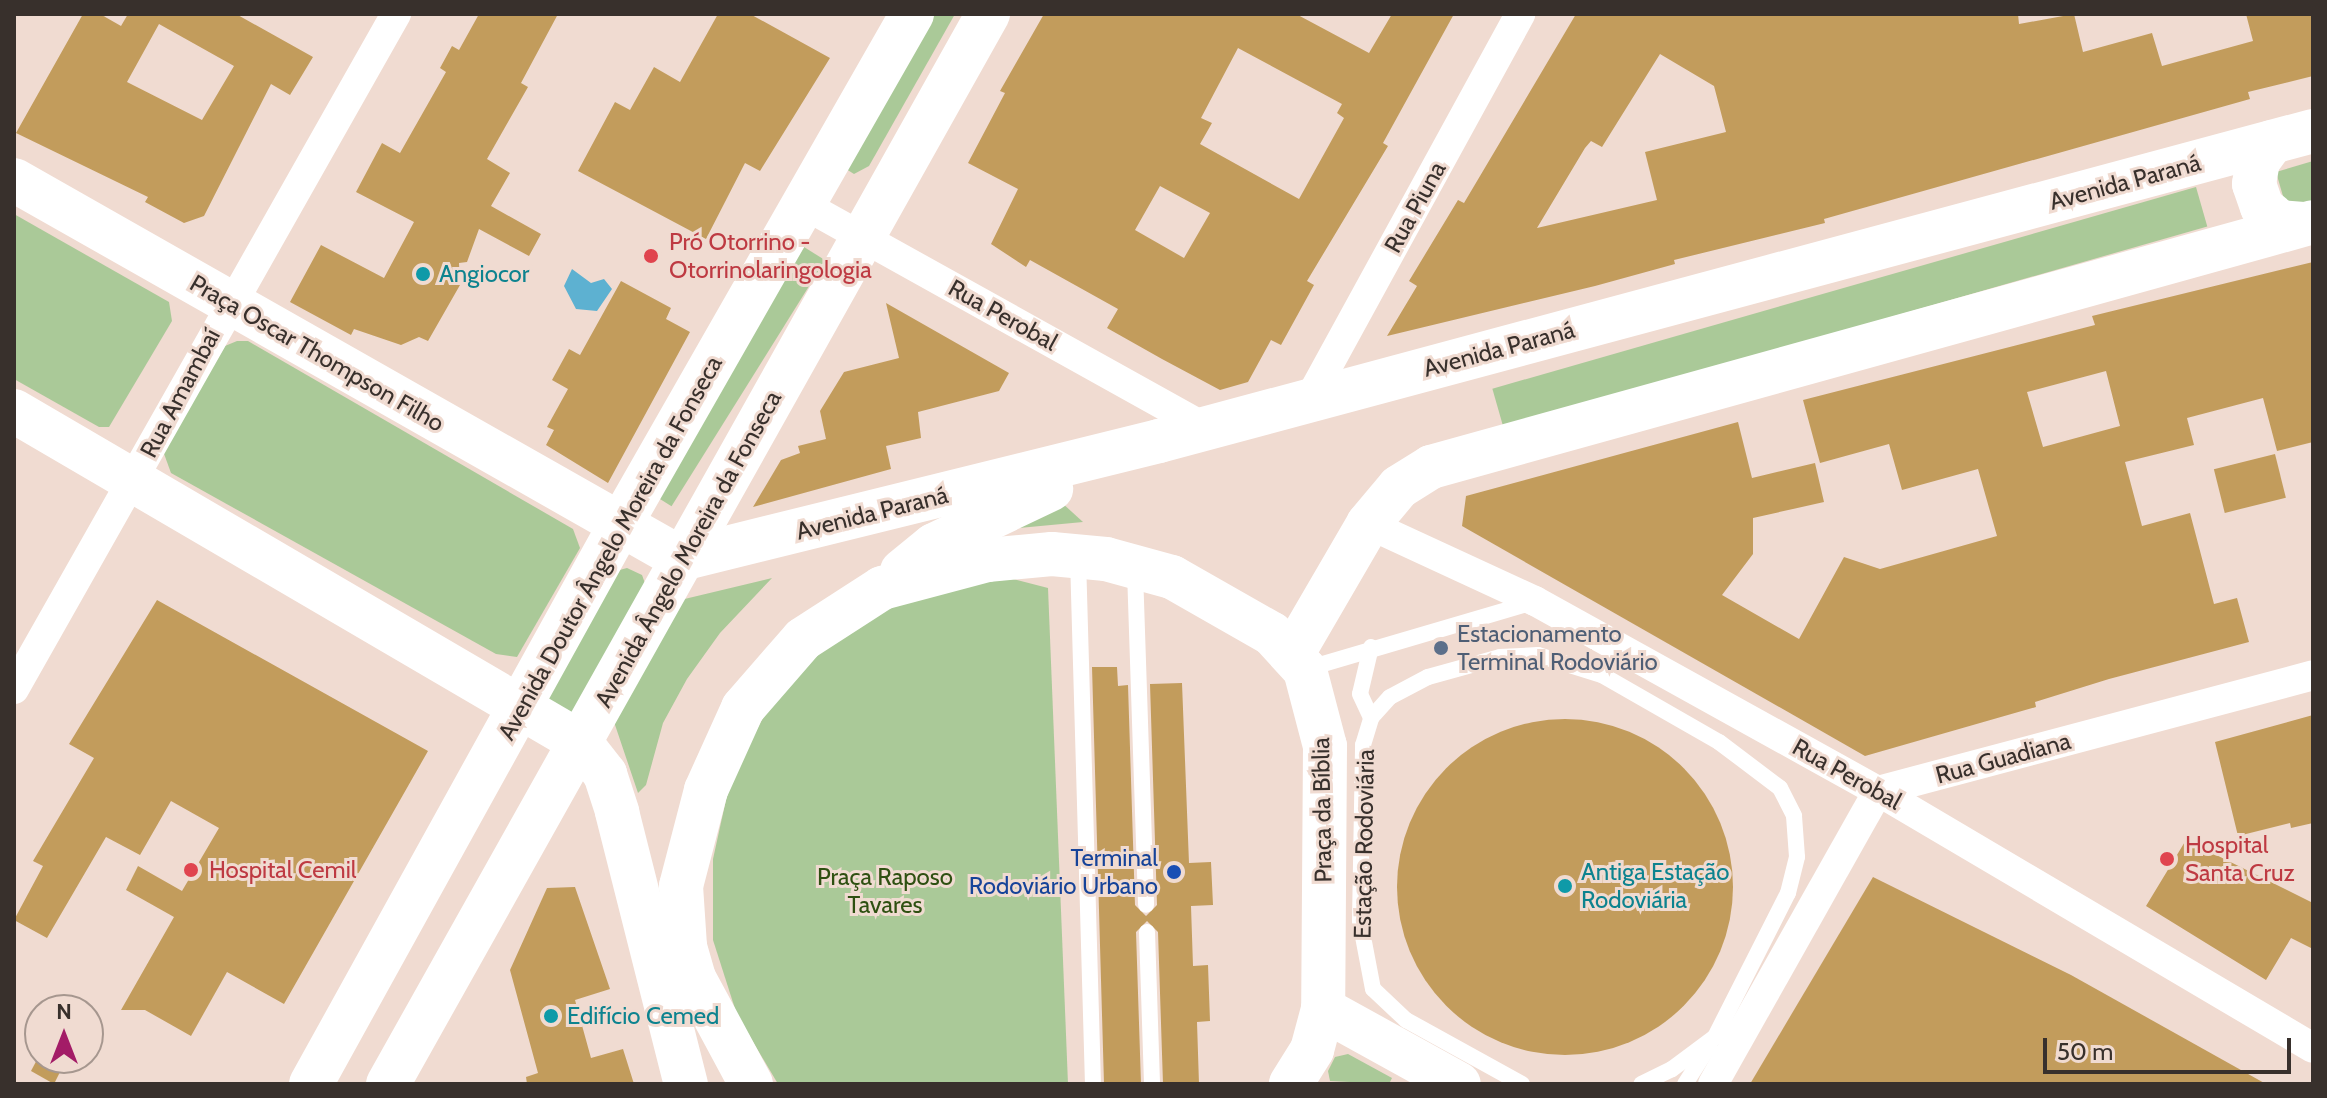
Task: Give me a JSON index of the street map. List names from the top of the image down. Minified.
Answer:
{"streets":{"street":["Avenida Paraná","Rua Piuna","Rua Perobal","Praça Oscar Thompson Filho","Rua Amambaí","Avenida Doutor Ângelo Moreira da Fonseca","Avenida Ângelo Moreira da Fonseca","Rua Guadiana","Praça da Bíblia"],"lane":["Estação Rodoviária"]},"crossings":[["Avenida Paraná","Rua Piuna"],["Avenida Paraná","Rua Perobal"],["Avenida Paraná","Praça Oscar Thompson Filho"],["Avenida Paraná","Avenida Ângelo Moreira da Fonseca"],["Rua Perobal","Avenida Doutor Ângelo Moreira da Fonseca"],["Rua Perobal","Avenida Ângelo Moreira da Fonseca"],["Rua Perobal","Rua Guadiana"],["Praça Oscar Thompson Filho","Rua Amambaí"],["Praça Oscar Thompson Filho","Avenida Doutor Ângelo Moreira da Fonseca"],["Praça Oscar Thompson Filho","Avenida Ângelo Moreira da Fonseca"],["Praça da Bíblia","Estação Rodoviária"]],"parks":["Praça Raposo Tavares"],"places":["Pró Otorrino - Otorrinolaringologia","Angiocor","Estacionamento Terminal Rodoviário","Hospital Santa Cruz","Hospital Cemil","Terminal Rodoviário Urbano","Antiga Estação Rodoviária","Edifício Cemed"],"scale_bar":"50 m","north":"top"}
